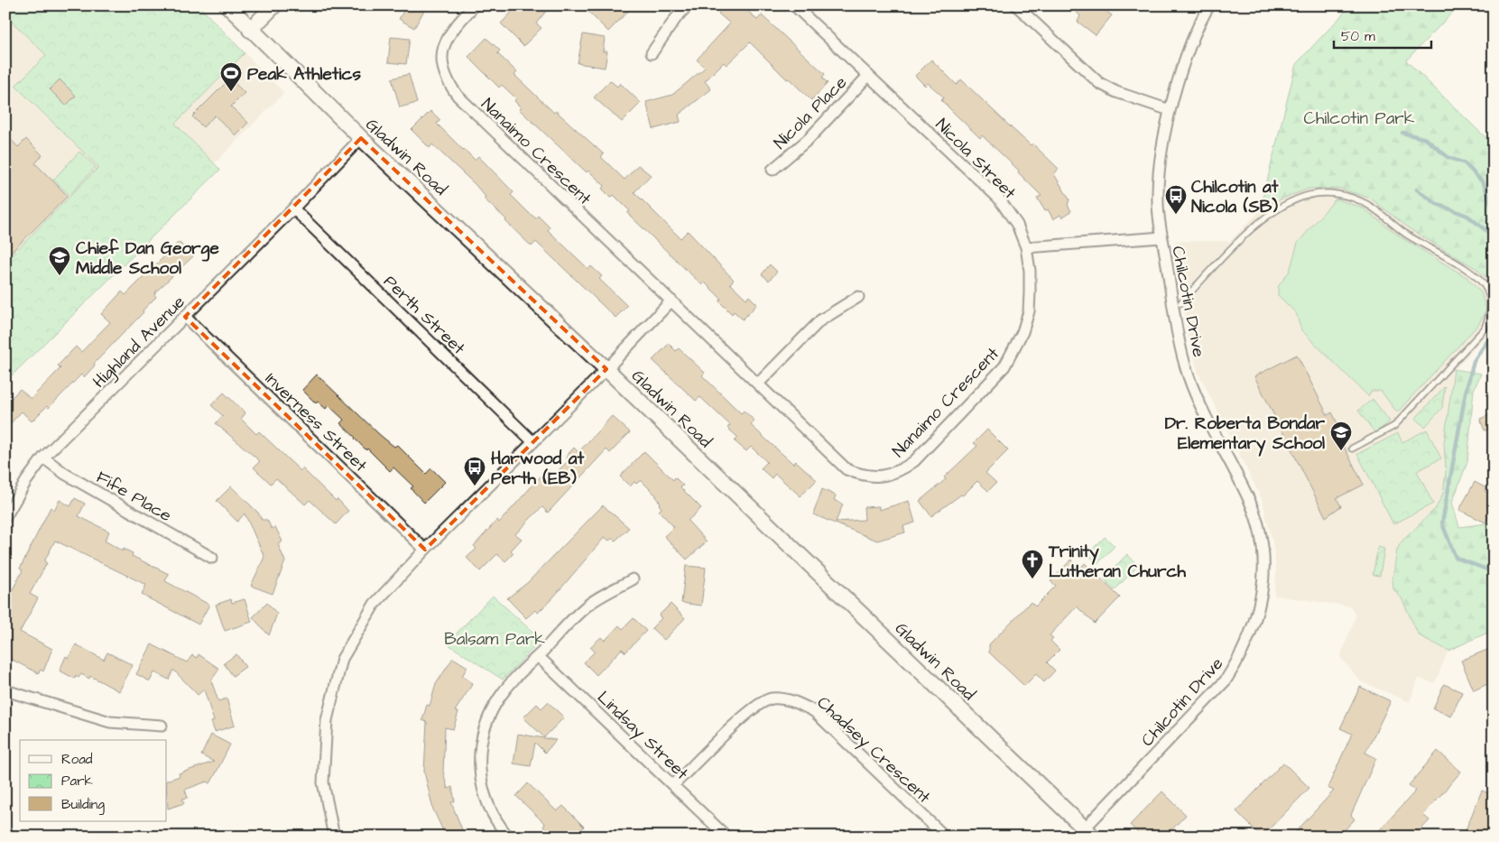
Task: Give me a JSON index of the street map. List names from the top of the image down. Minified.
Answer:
{"streets":{"main road":["Gladwin Road"],"street":["Nicola Place","Nanaimo Crescent","Nicola Street","Chilcotin Drive","Perth Street","Highland Avenue","Inverness Street","Fife Place","Lindsay Street","Chadsey Crescent"]},"crossings":[["Nicola Place","Nicola Street"],["Nanaimo Crescent","Nicola Street"],["Gladwin Road","Chilcotin Drive"],["Gladwin Road","Highland Avenue"],["Perth Street","Highland Avenue"],["Highland Avenue","Inverness Street"],["Highland Avenue","Fife Place"],["Lindsay Street","Chadsey Crescent"]],"parks":["Chilcotin Park","Balsam Park"],"places":{"sports":["Peak Athletics"],"bus stop":["Chilcotin at Nicola (SB)","Harwood at Perth (EB)"],"school or university":["Chief Dan George Middle School","Dr. Roberta Bondar Elementary School"],"church":["Trinity Lutheran Church"]},"legend":["Road","Park","Building"],"scale_bar":"50 m"}
